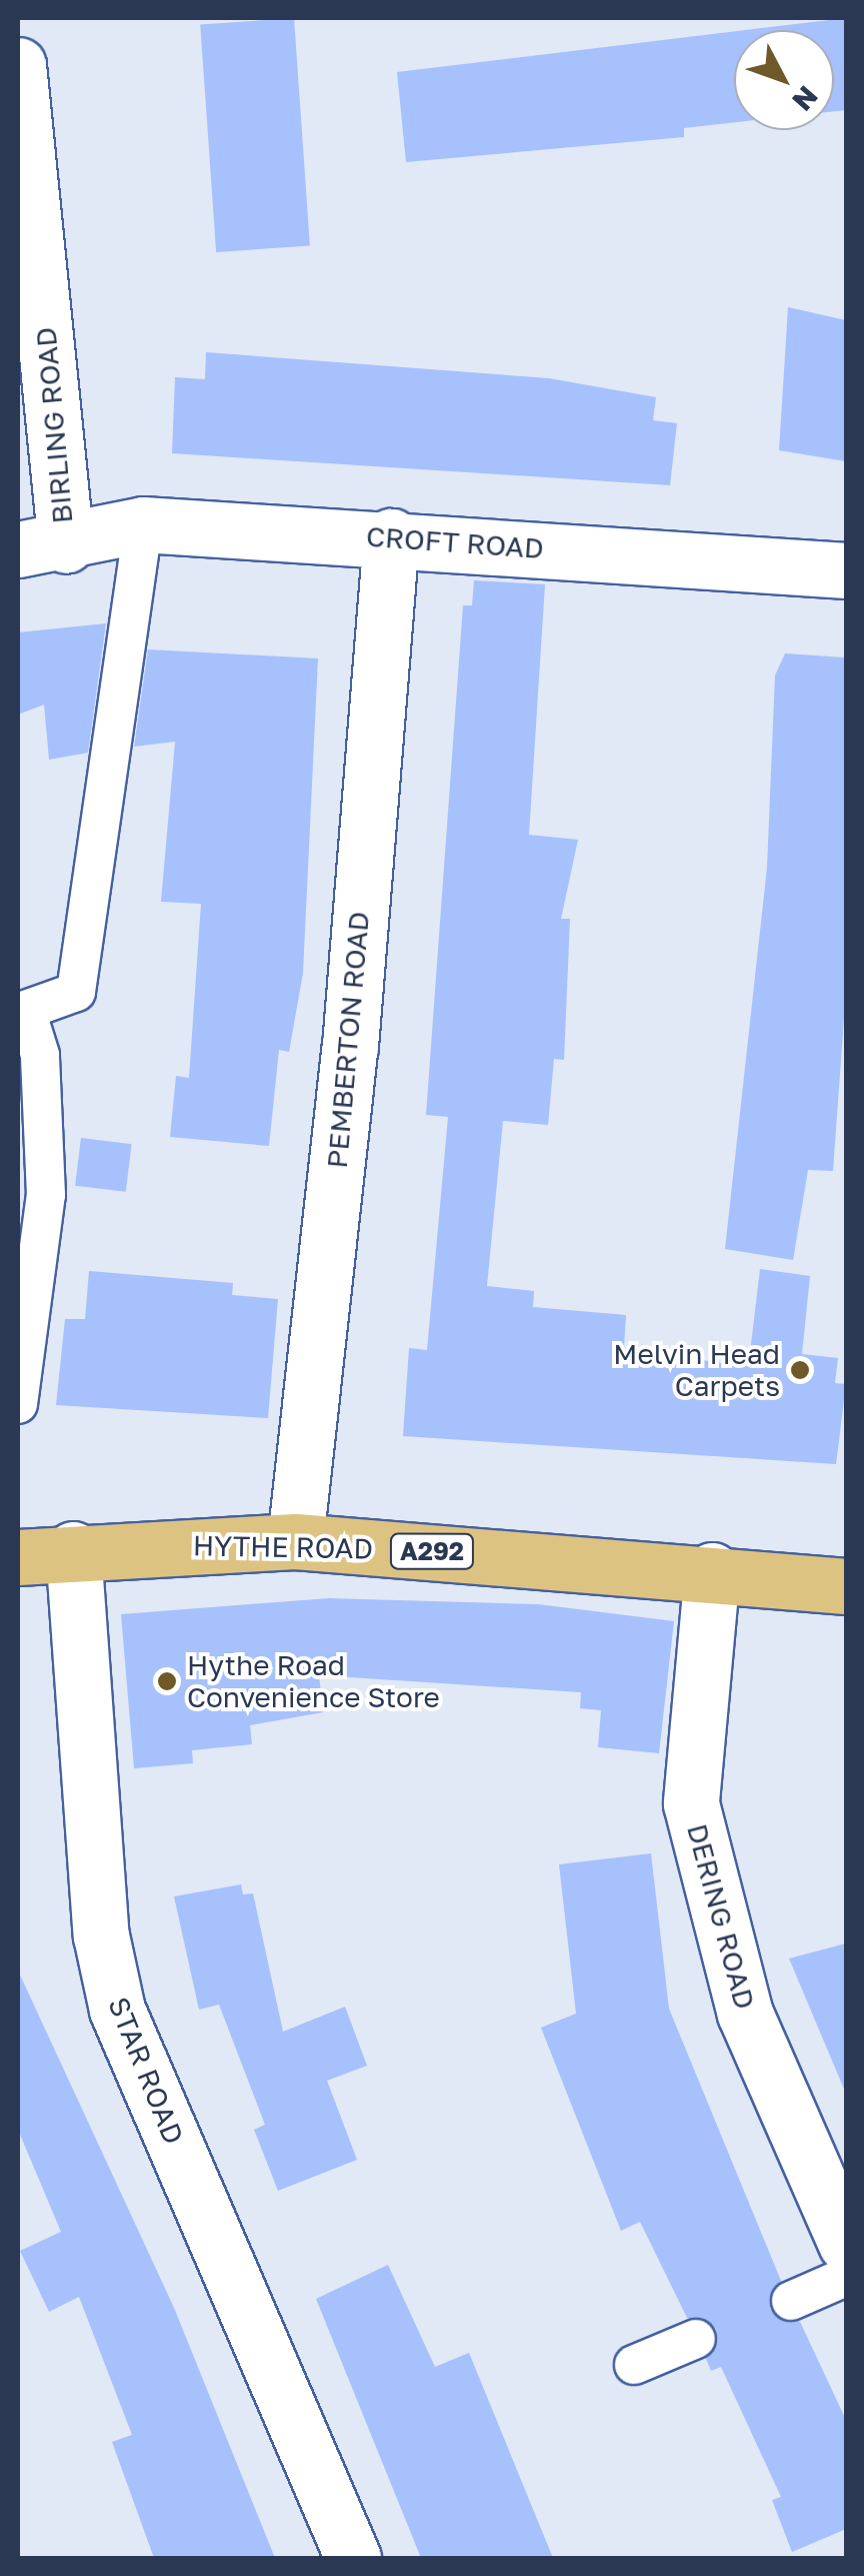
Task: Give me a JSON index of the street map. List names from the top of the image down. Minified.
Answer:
{"streets":{"main road":["HYTHE ROAD","A292"],"street":["BIRLING ROAD","CROFT ROAD","PEMBERTON ROAD","DERING ROAD","STAR ROAD"]},"crossings":[["BIRLING ROAD","CROFT ROAD"],["CROFT ROAD","PEMBERTON ROAD"],["PEMBERTON ROAD","HYTHE ROAD"],["HYTHE ROAD","DERING ROAD"],["HYTHE ROAD","STAR ROAD"]],"places":["Melvin Head Carpets","Hythe Road Convenience Store"],"north":"bottom right"}
